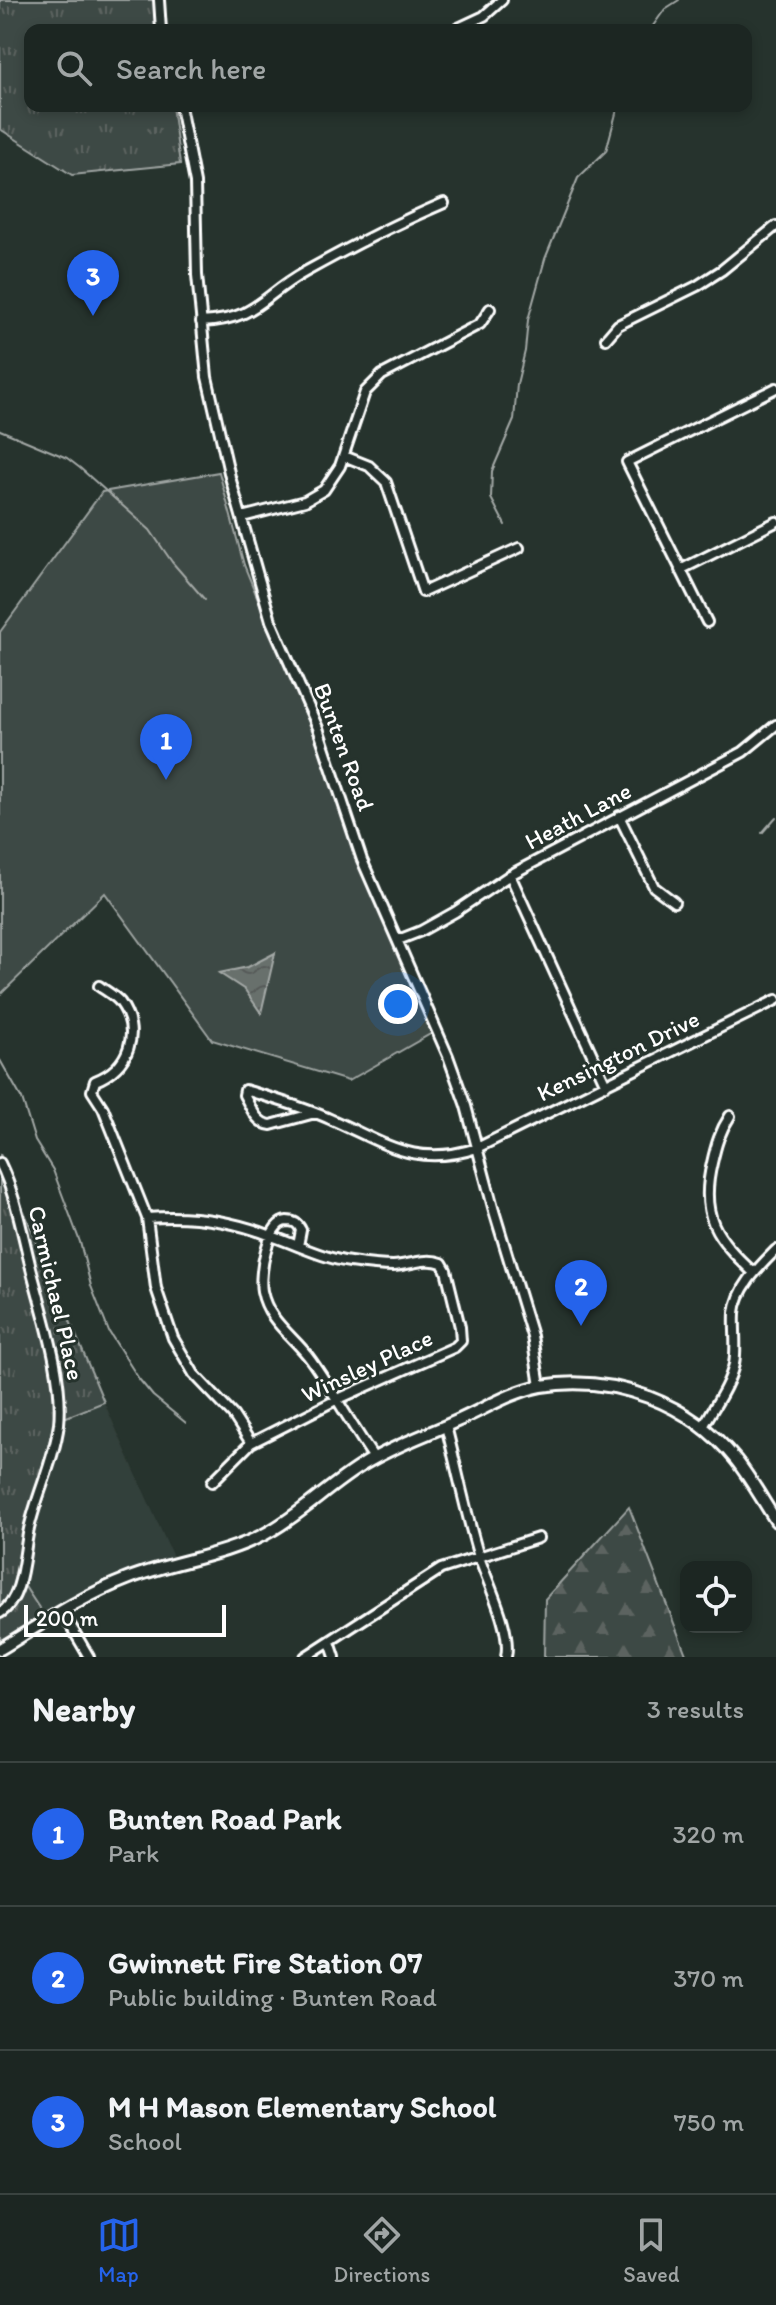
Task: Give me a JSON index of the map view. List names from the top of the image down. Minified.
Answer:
{"streets":{"street":["Bunten Road","Heath Lane","Kensington Drive","Carmichael Place","Winsley Place"]},"crossings":[["Bunten Road","Heath Lane"],["Bunten Road","Kensington Drive"]],"scale_bar":"200 m","page":{"search":"Search here","pins":["3","1","2"],"scale":"200 m","heading":["Nearby","3 results"],"list":[{"mark":"1","name":"Bunten Road Park","note":"Park","value":"320 m"},{"mark":"2","name":"Gwinnett Fire Station 07","note":"Public building · Bunten Road","value":"370 m"},{"mark":"3","name":"M H Mason Elementary School","note":"School","value":"750 m"}],"nav":["Map","Directions","Saved"]}}
